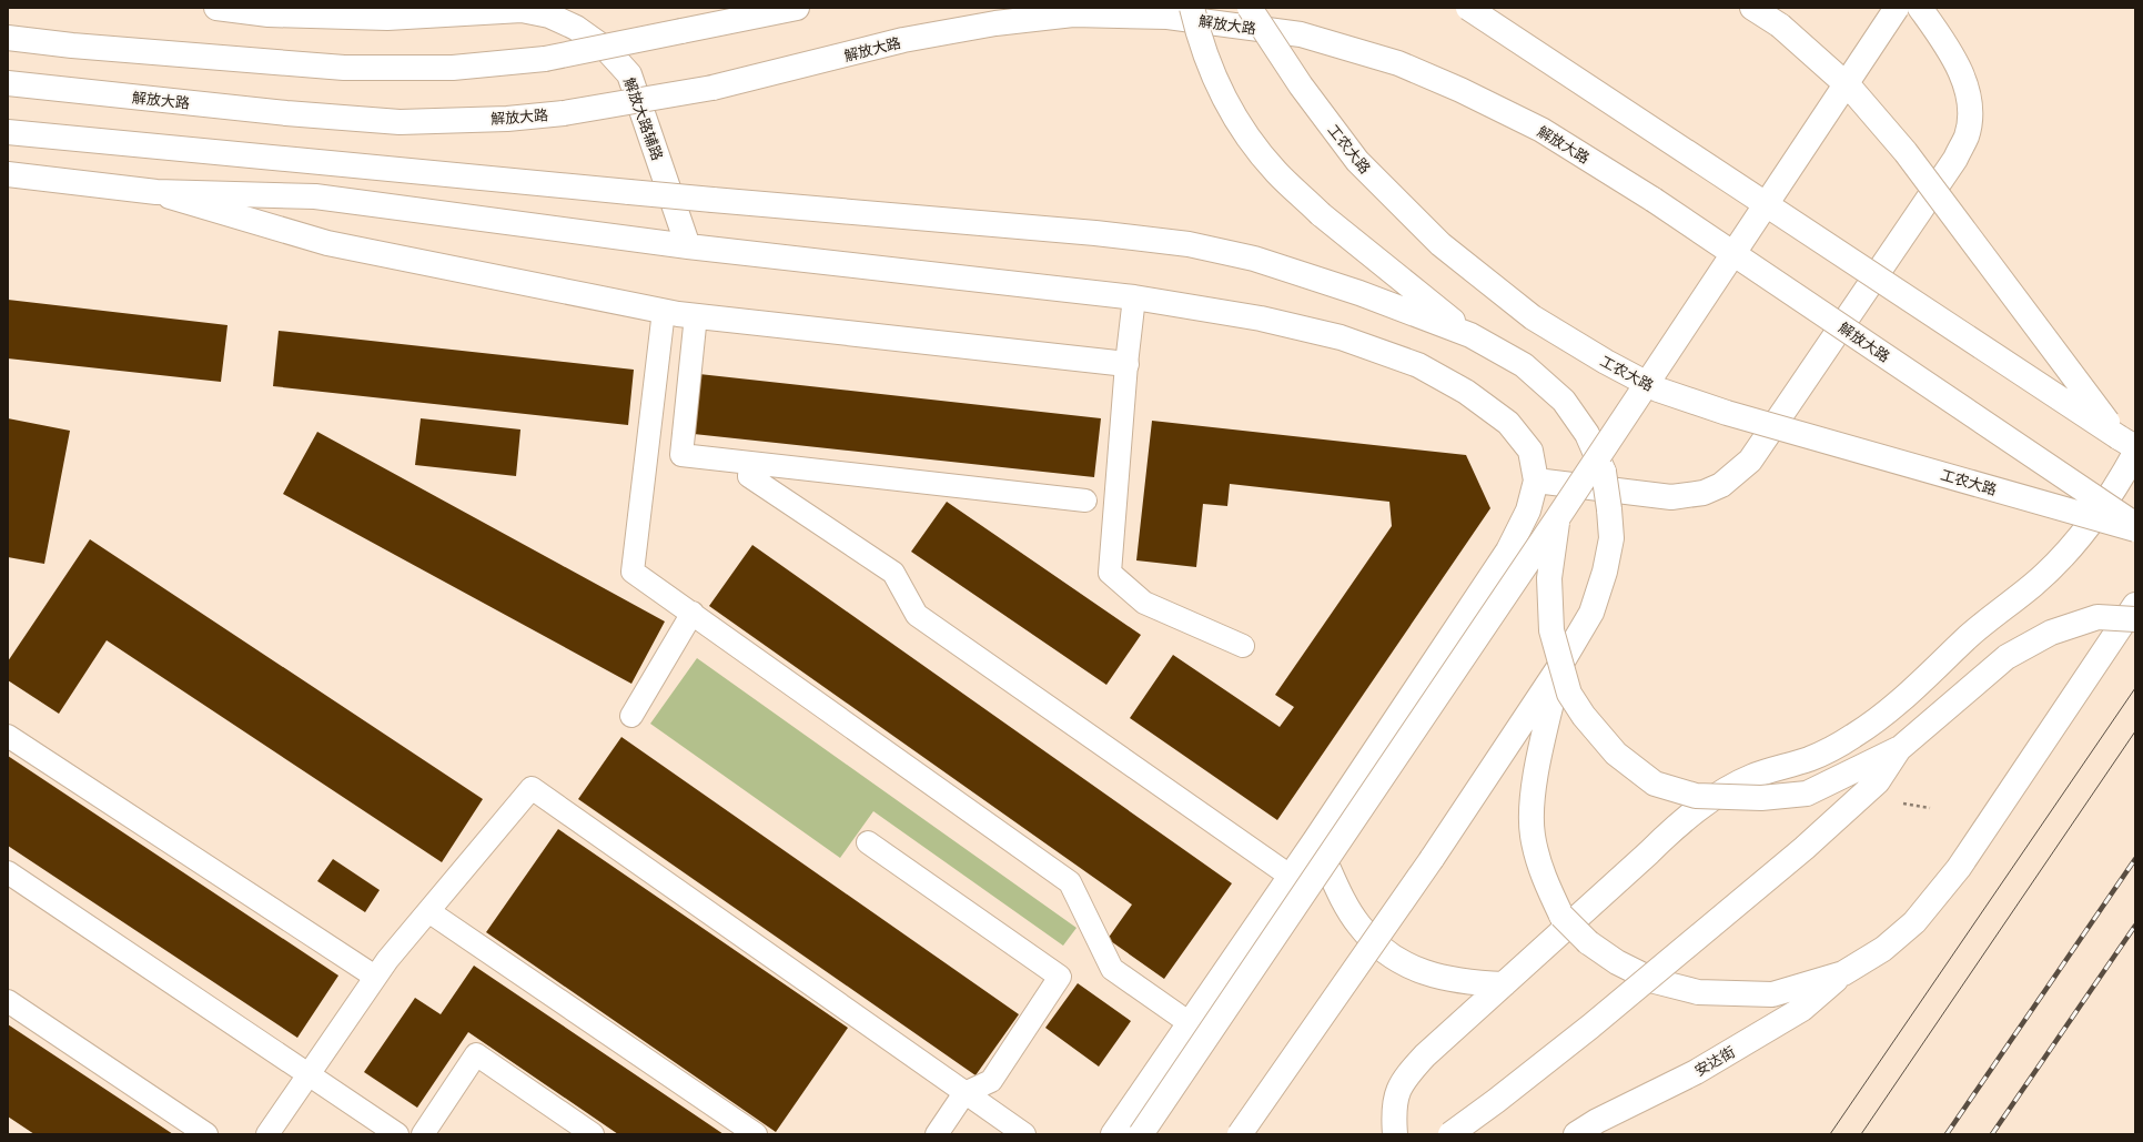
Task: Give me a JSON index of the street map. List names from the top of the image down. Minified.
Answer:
{"streets":{"main road":["解放大路","解放大路辅路","工农大路","安达街"]}}
